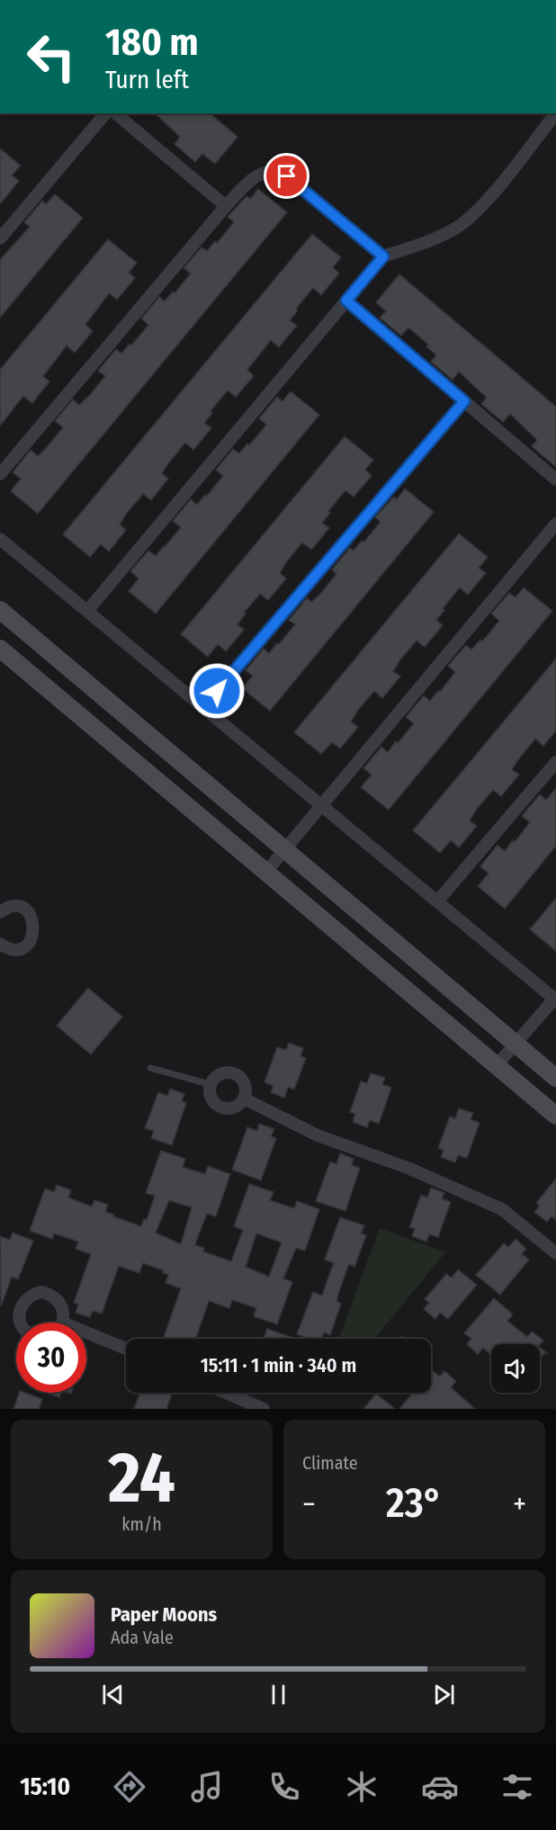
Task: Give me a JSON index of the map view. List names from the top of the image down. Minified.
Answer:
{"page":{"turn":["180 m","Turn left"],"limit":"30","trip":"15:11 · 1 min · 340 m","tile":[["24","km/h"],"Climate"],"heat":["−","23°","+"],"song":["Paper Moons","Ada Vale"],"tabs":"15:10"}}
